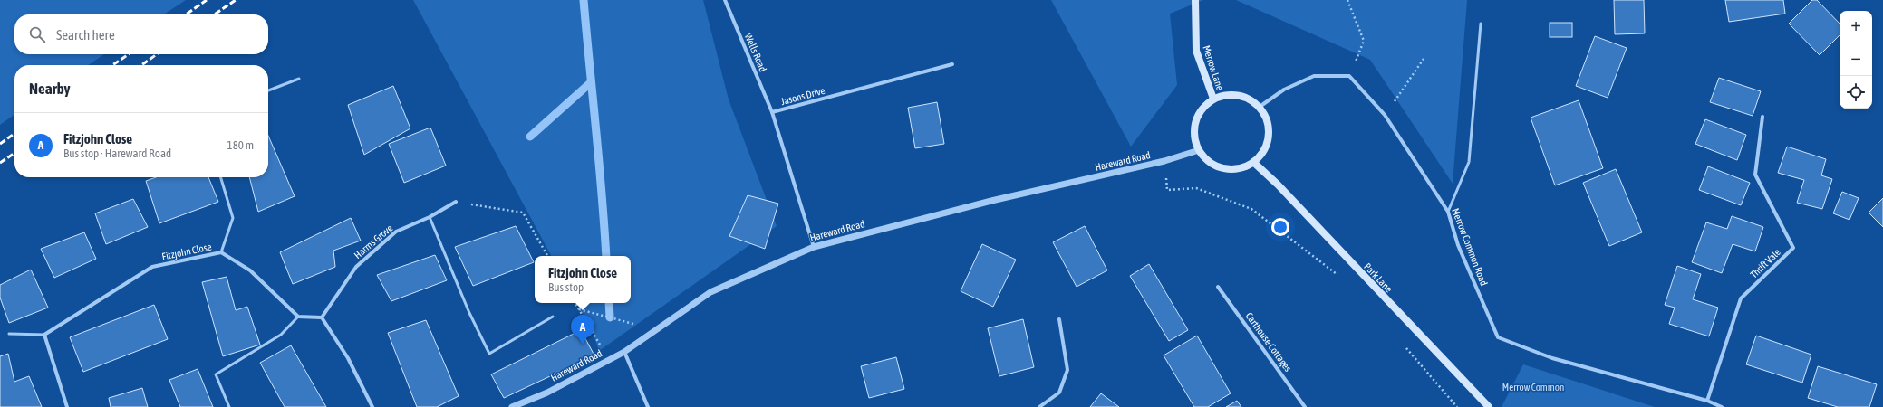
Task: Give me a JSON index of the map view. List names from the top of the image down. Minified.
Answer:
{"streets":{"main road":["Merrow Lane","Park Lane"],"street":["Wells Road","Jasons Drive","Hareward Road","Harms Grove","Merrow Common Road","Fitzjohn Close","Thrift Vale","Carthouse Cottages"]},"crossings":[["Wells Road","Jasons Drive"],["Merrow Lane","Hareward Road"],["Merrow Lane","Park Lane"],["Jasons Drive","Hareward Road"],["Hareward Road","Park Lane"],["Merrow Common Road","Thrift Vale"]],"parks":["Merrow Common"],"page":{"map_buttons":["+","−"],"search":"Search here","heading":"Nearby","list":[{"mark":"A","name":"Fitzjohn Close","note":"Bus stop · Hareward Road","value":"180 m"}],"popup":["Fitzjohn Close","Bus stop"],"pins":"A"}}
